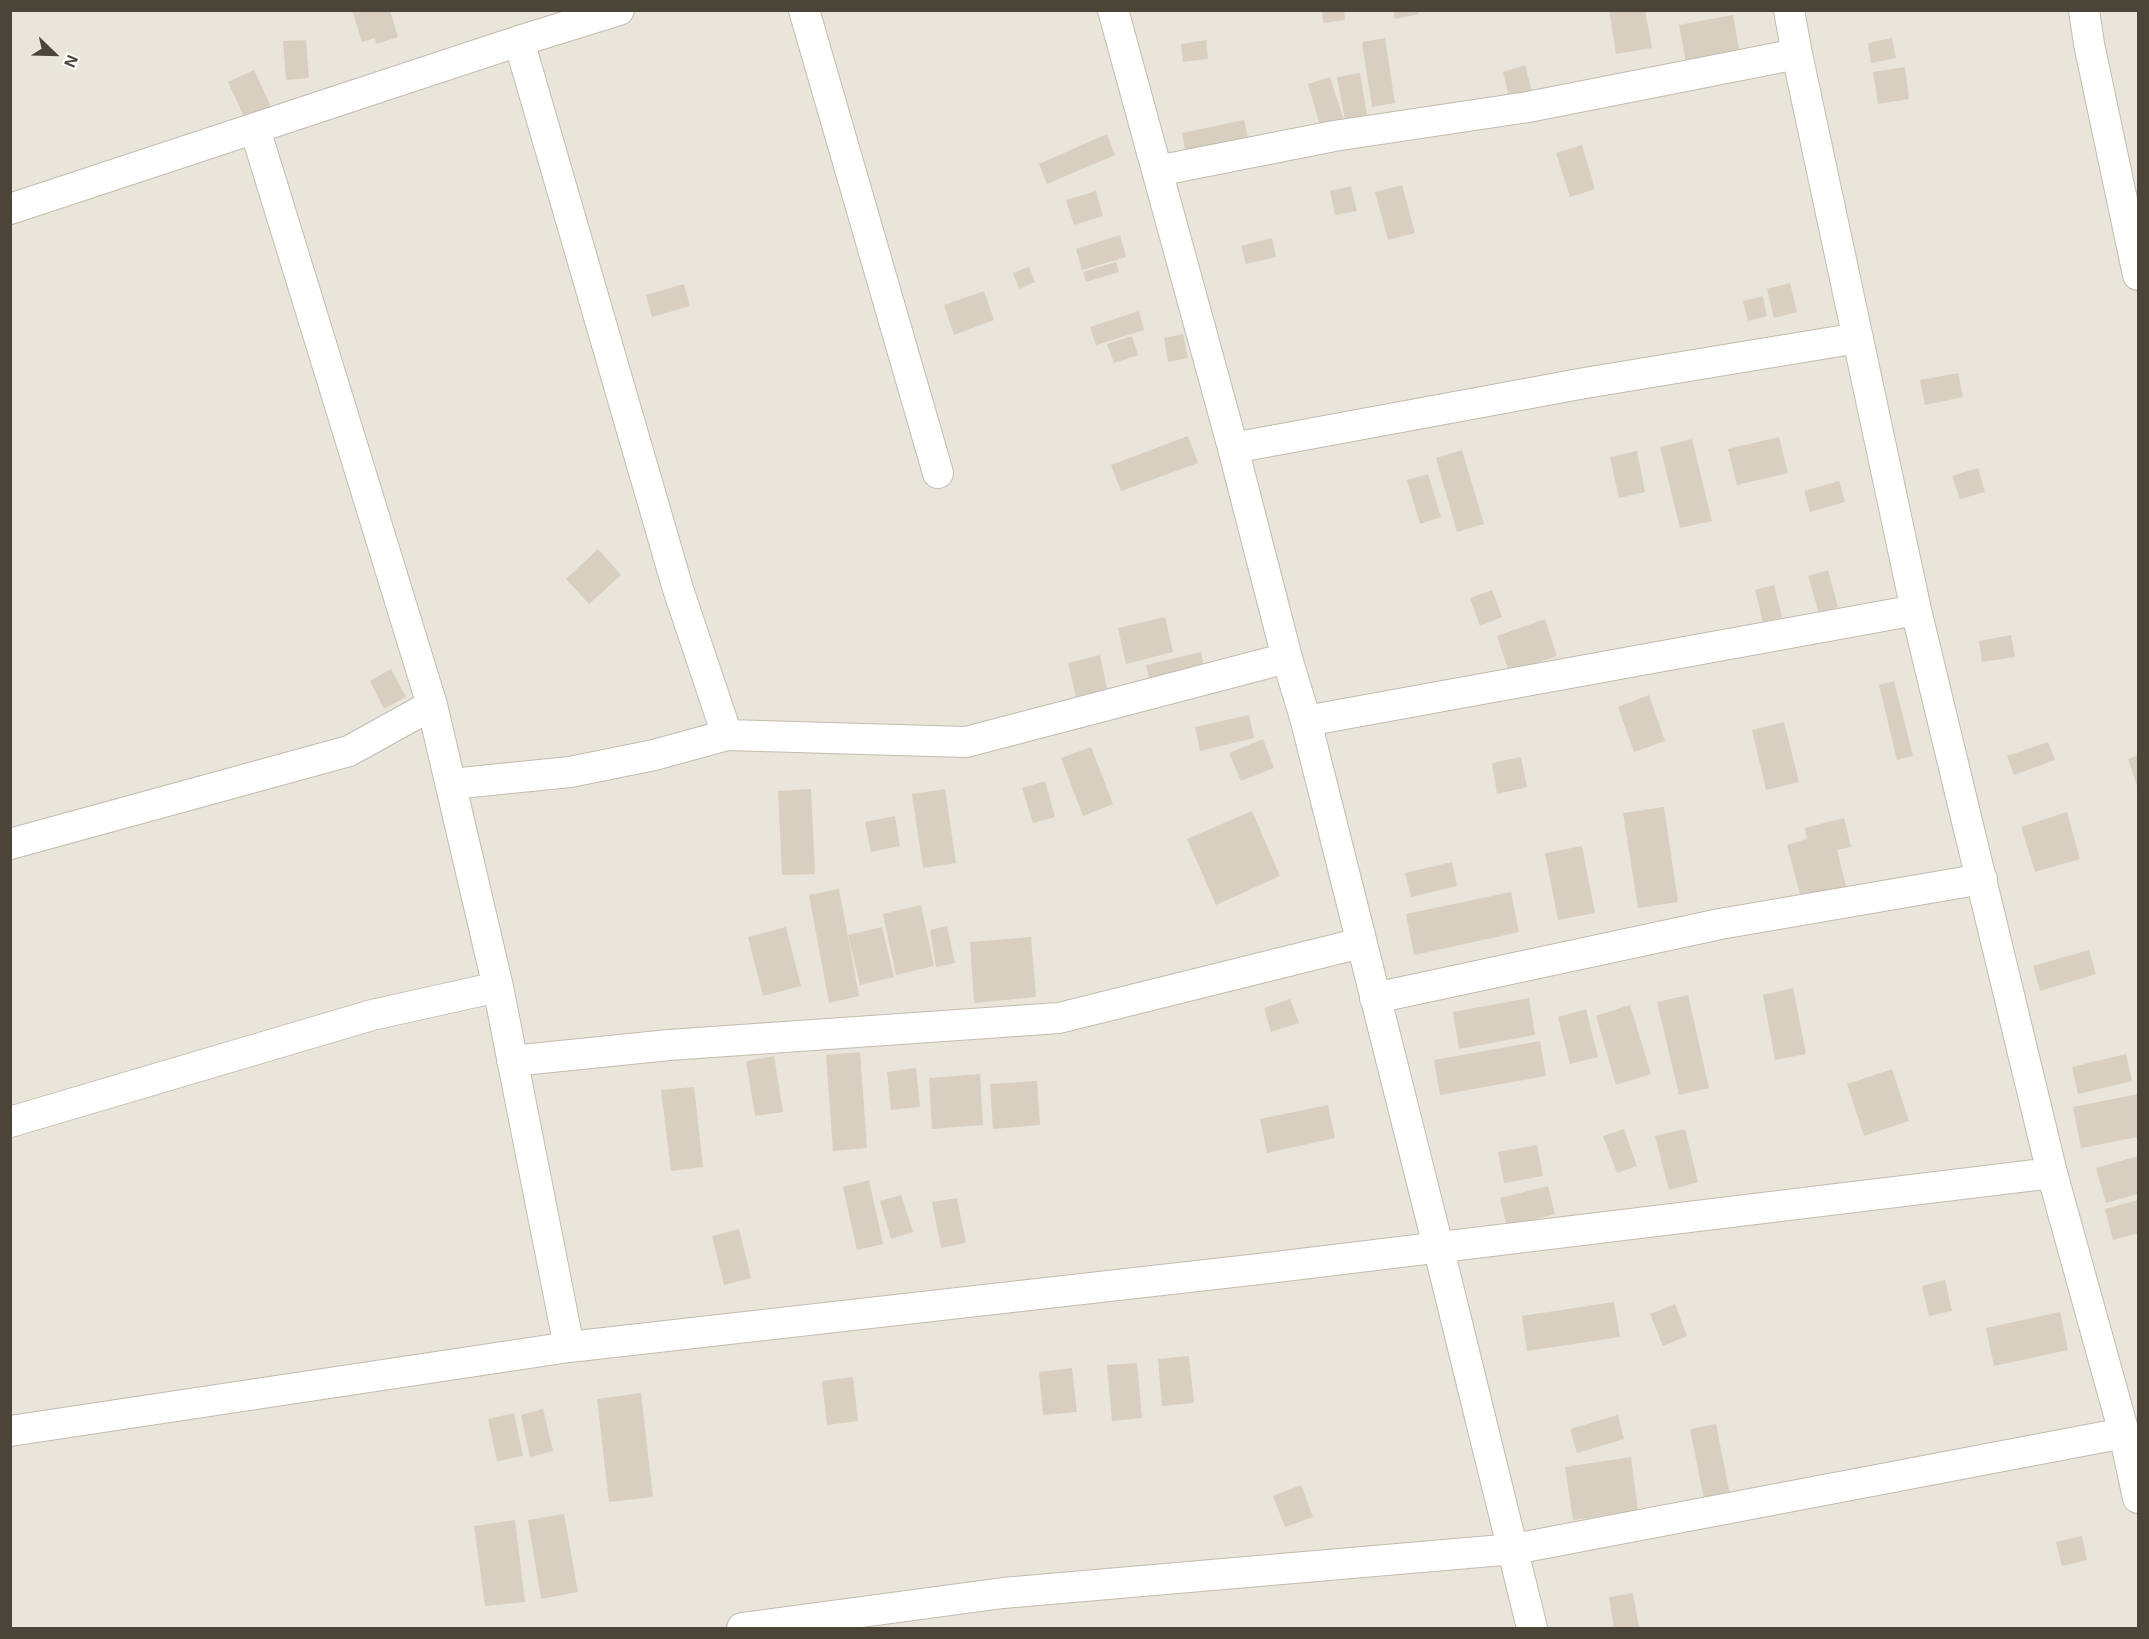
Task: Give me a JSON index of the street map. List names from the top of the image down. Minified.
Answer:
{"north":"bottom right"}
